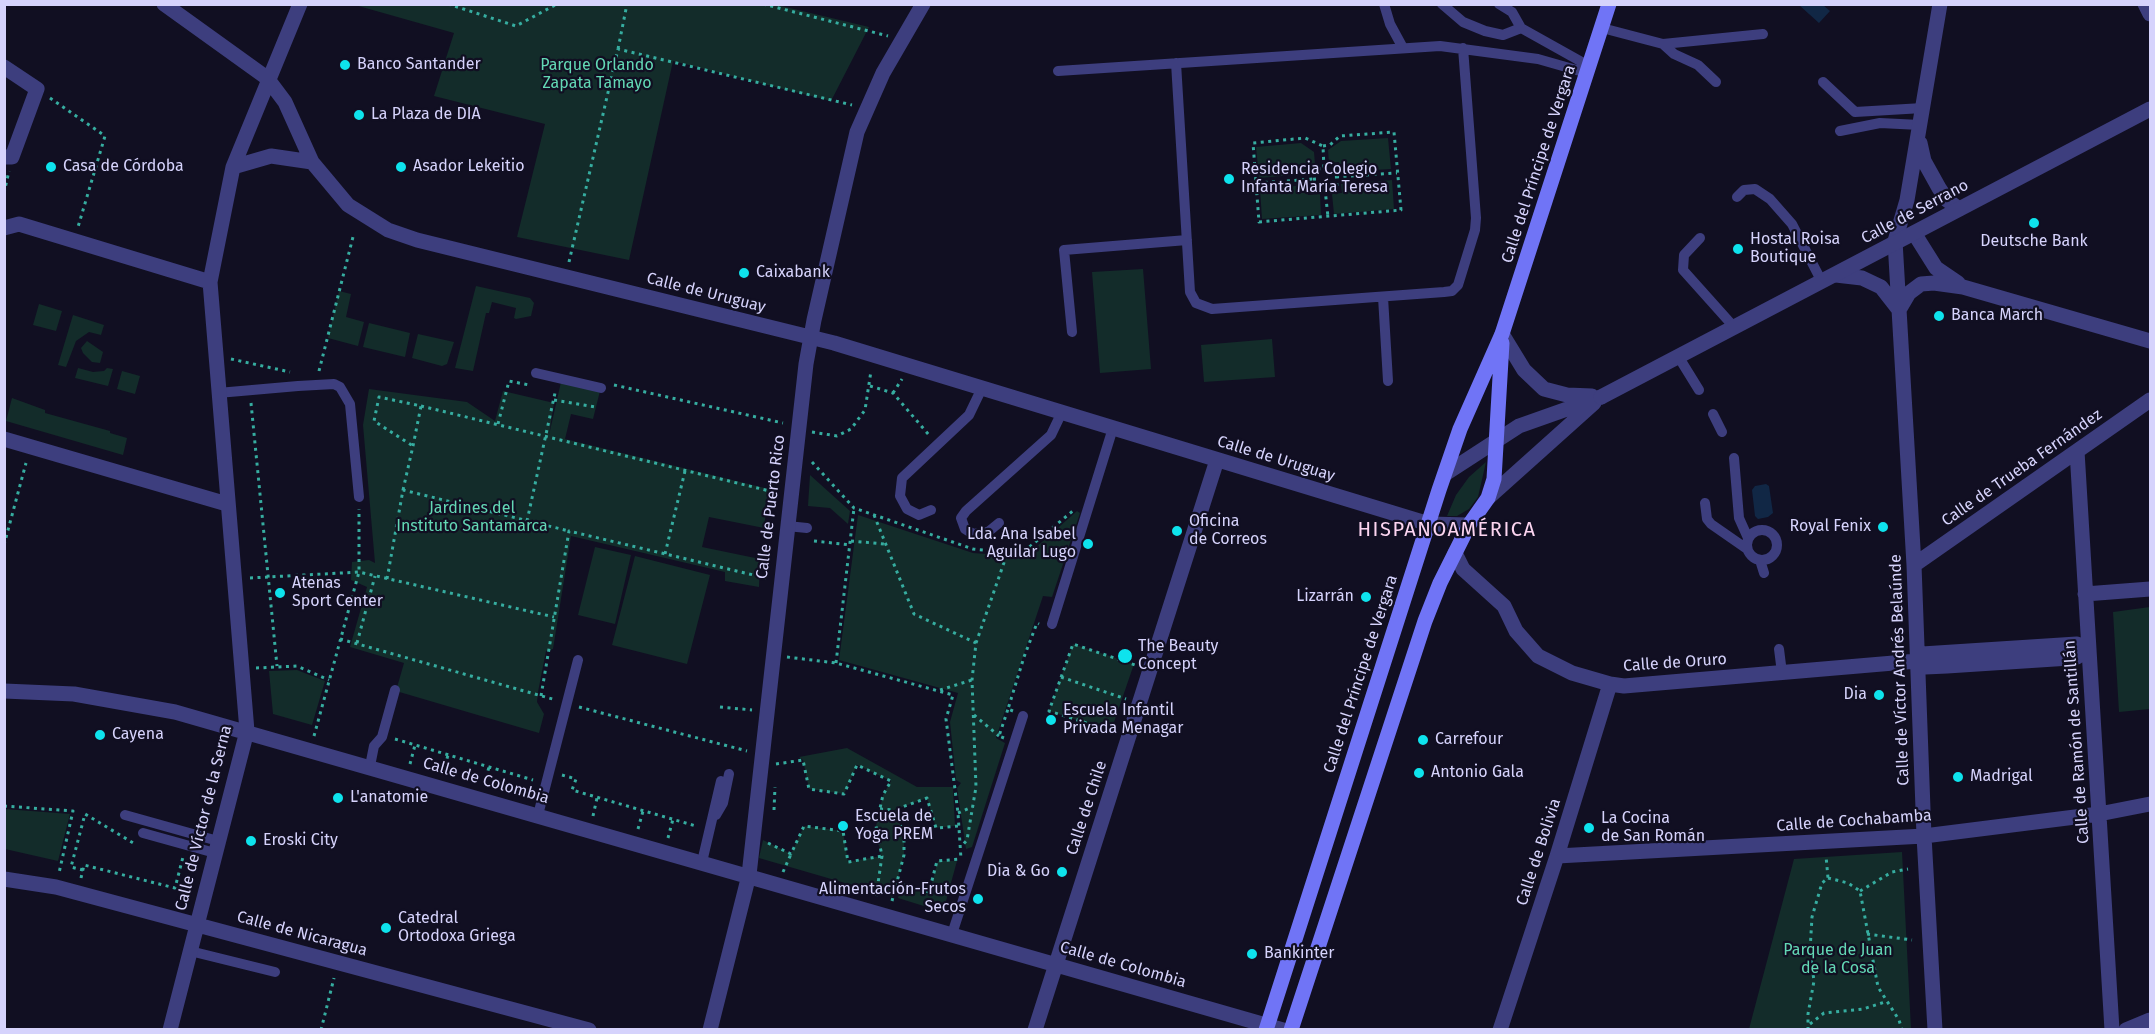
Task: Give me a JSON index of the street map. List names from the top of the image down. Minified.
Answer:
{"streets":{"main road":["Calle del Príncipe de Vergara"],"street":["Calle de Serrano","Calle de Uruguay","Calle de Trueba Fernández","Calle de Puerto Rico","Calle de Oruro","Calle de Víctor Andrés Belaúnde","Calle de Ramón de Santillán","Calle de Colombia","Calle de Chile","Calle de Víctor de la Serna","Calle de Cochabamba","Calle de Bolivia","Calle de Nicaragua"]},"crossings":[["Calle del Príncipe de Vergara","Calle de Uruguay"],["Calle del Príncipe de Vergara","Calle de Oruro"],["Calle del Príncipe de Vergara","Calle de Colombia"],["Calle de Serrano","Calle de Víctor Andrés Belaúnde"],["Calle de Uruguay","Calle de Puerto Rico"],["Calle de Uruguay","Calle de Chile"],["Calle de Uruguay","Calle de Víctor de la Serna"],["Calle de Trueba Fernández","Calle de Víctor Andrés Belaúnde"],["Calle de Trueba Fernández","Calle de Ramón de Santillán"],["Calle de Puerto Rico","Calle de Colombia"],["Calle de Oruro","Calle de Víctor Andrés Belaúnde"],["Calle de Oruro","Calle de Ramón de Santillán"],["Calle de Oruro","Calle de Bolivia"],["Calle de Víctor Andrés Belaúnde","Calle de Cochabamba"],["Calle de Ramón de Santillán","Calle de Cochabamba"],["Calle de Colombia","Calle de Chile"],["Calle de Colombia","Calle de Víctor de la Serna"],["Calle de Víctor de la Serna","Calle de Nicaragua"],["Calle de Cochabamba","Calle de Bolivia"]],"districts":["HISPANOAMÉRICA"],"parks":["Parque Orlando Zapata Tamayo","Jardines del Instituto Santamarca","Parque de Juan de la Cosa"],"places":["Banco Santander","La Plaza de DIA","Casa de Córdoba","Asador Lekeitio","Residencia Colegio Infanta María Teresa","Deutsche Bank","Hostal Roisa Boutique","Caixabank","Banca March","Royal Fenix","Oficina de Correos","Lda. Ana Isabel Aguilar Lugo","Atenas Sport Center","Lizarrán","The Beauty Concept","Dia","Escuela Infantil Privada Menagar","Cayena","Carrefour","Antonio Gala","Madrigal","L'anatomie","Escuela de Yoga PREM","La Cocina de San Román","Eroski City","Dia & Go","Alimentación-Frutos Secos","Catedral Ortodoxa Griega","Bankinter"]}
